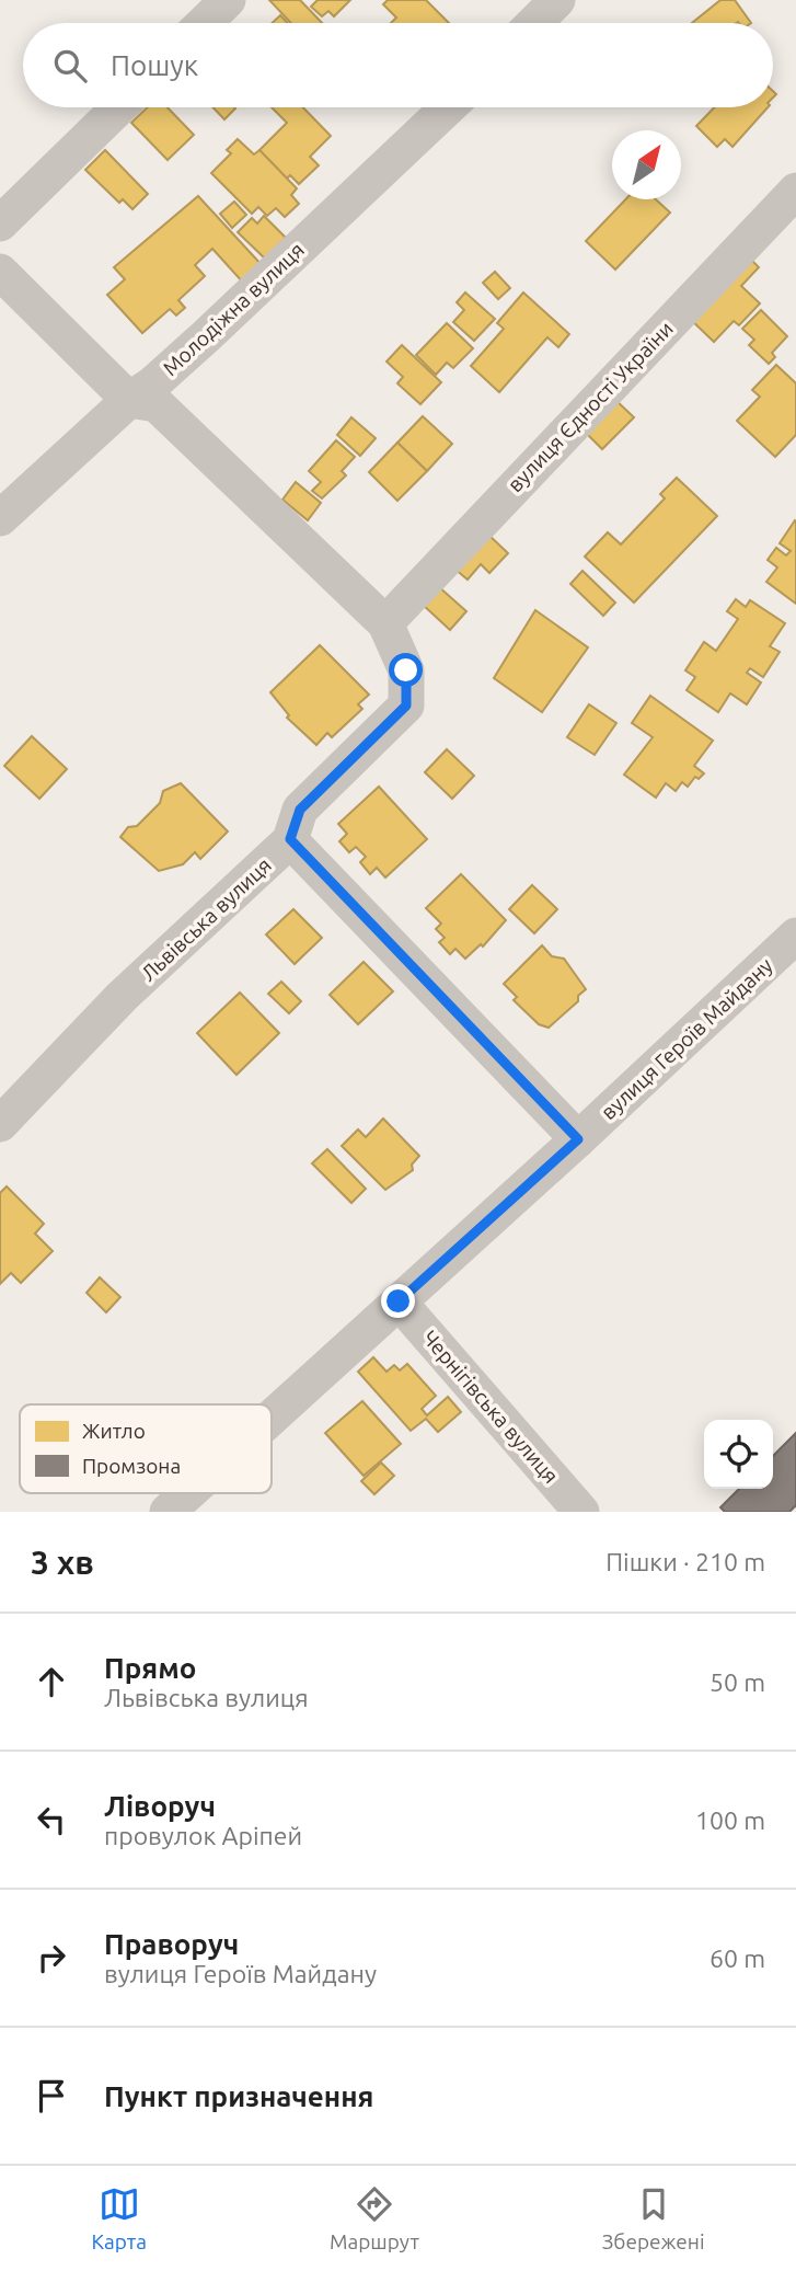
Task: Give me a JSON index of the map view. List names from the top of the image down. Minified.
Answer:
{"streets":{"street":["Молодіжна вулиця","вулиця Єдності України","Львівська вулиця","вулиця Героїв Майдану","Чернігівська вулиця"]},"crossings":[["вулиця Єдності України","Львівська вулиця"],["вулиця Героїв Майдану","Чернігівська вулиця"]],"legend":["Житло","Промзона"],"north":"top right","page":{"search":"Пошук","heading":["3 хв","Пішки · 210 m"],"list":[["Прямо","Львівська вулиця","50 m"],["Ліворуч","провулок Аріпей","100 m"],["Праворуч","вулиця Героїв Майдану","60 m"],"Пункт призначення"],"nav":["Карта","Маршрут","Збережені"]}}
